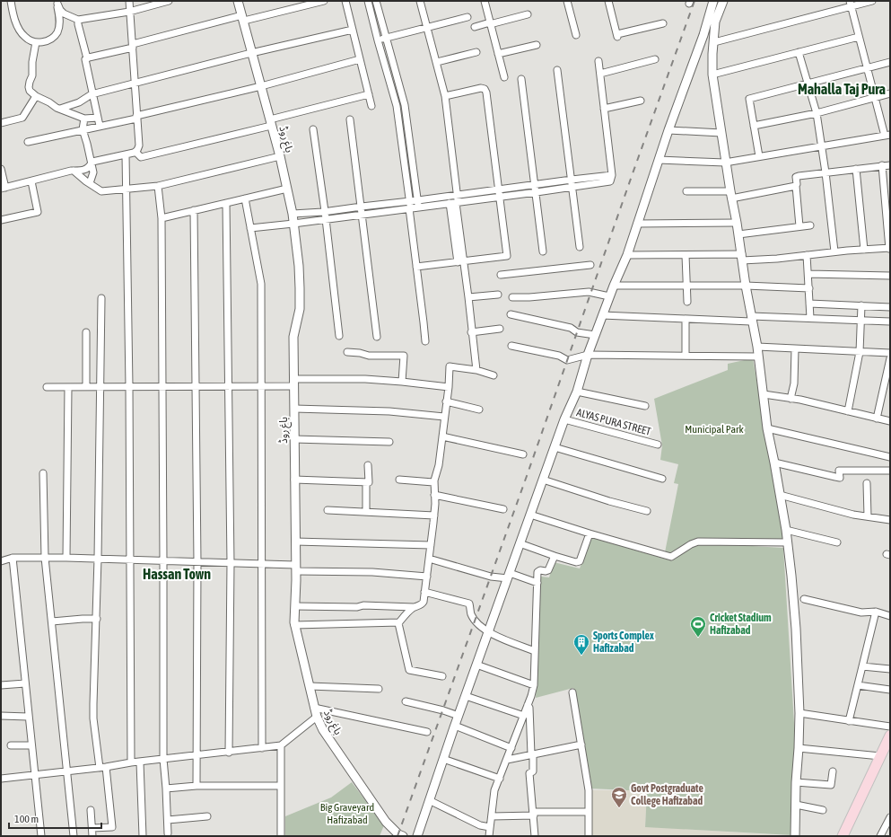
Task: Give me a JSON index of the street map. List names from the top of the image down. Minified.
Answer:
{"streets":{"street":["باغ روڈ","ALYAS PURA STREET"]},"districts":["Mahalla Taj Pura","Hassan Town"],"parks":["Municipal Park","Big Graveyard Hafizabad"],"places":{"sports":["Cricket Stadium Hafizabad"],"building":["Sports Complex Hafizabad"],"school or university":["Govt Postgraduate College Hafizabad"]},"scale_bar":"100 m"}
